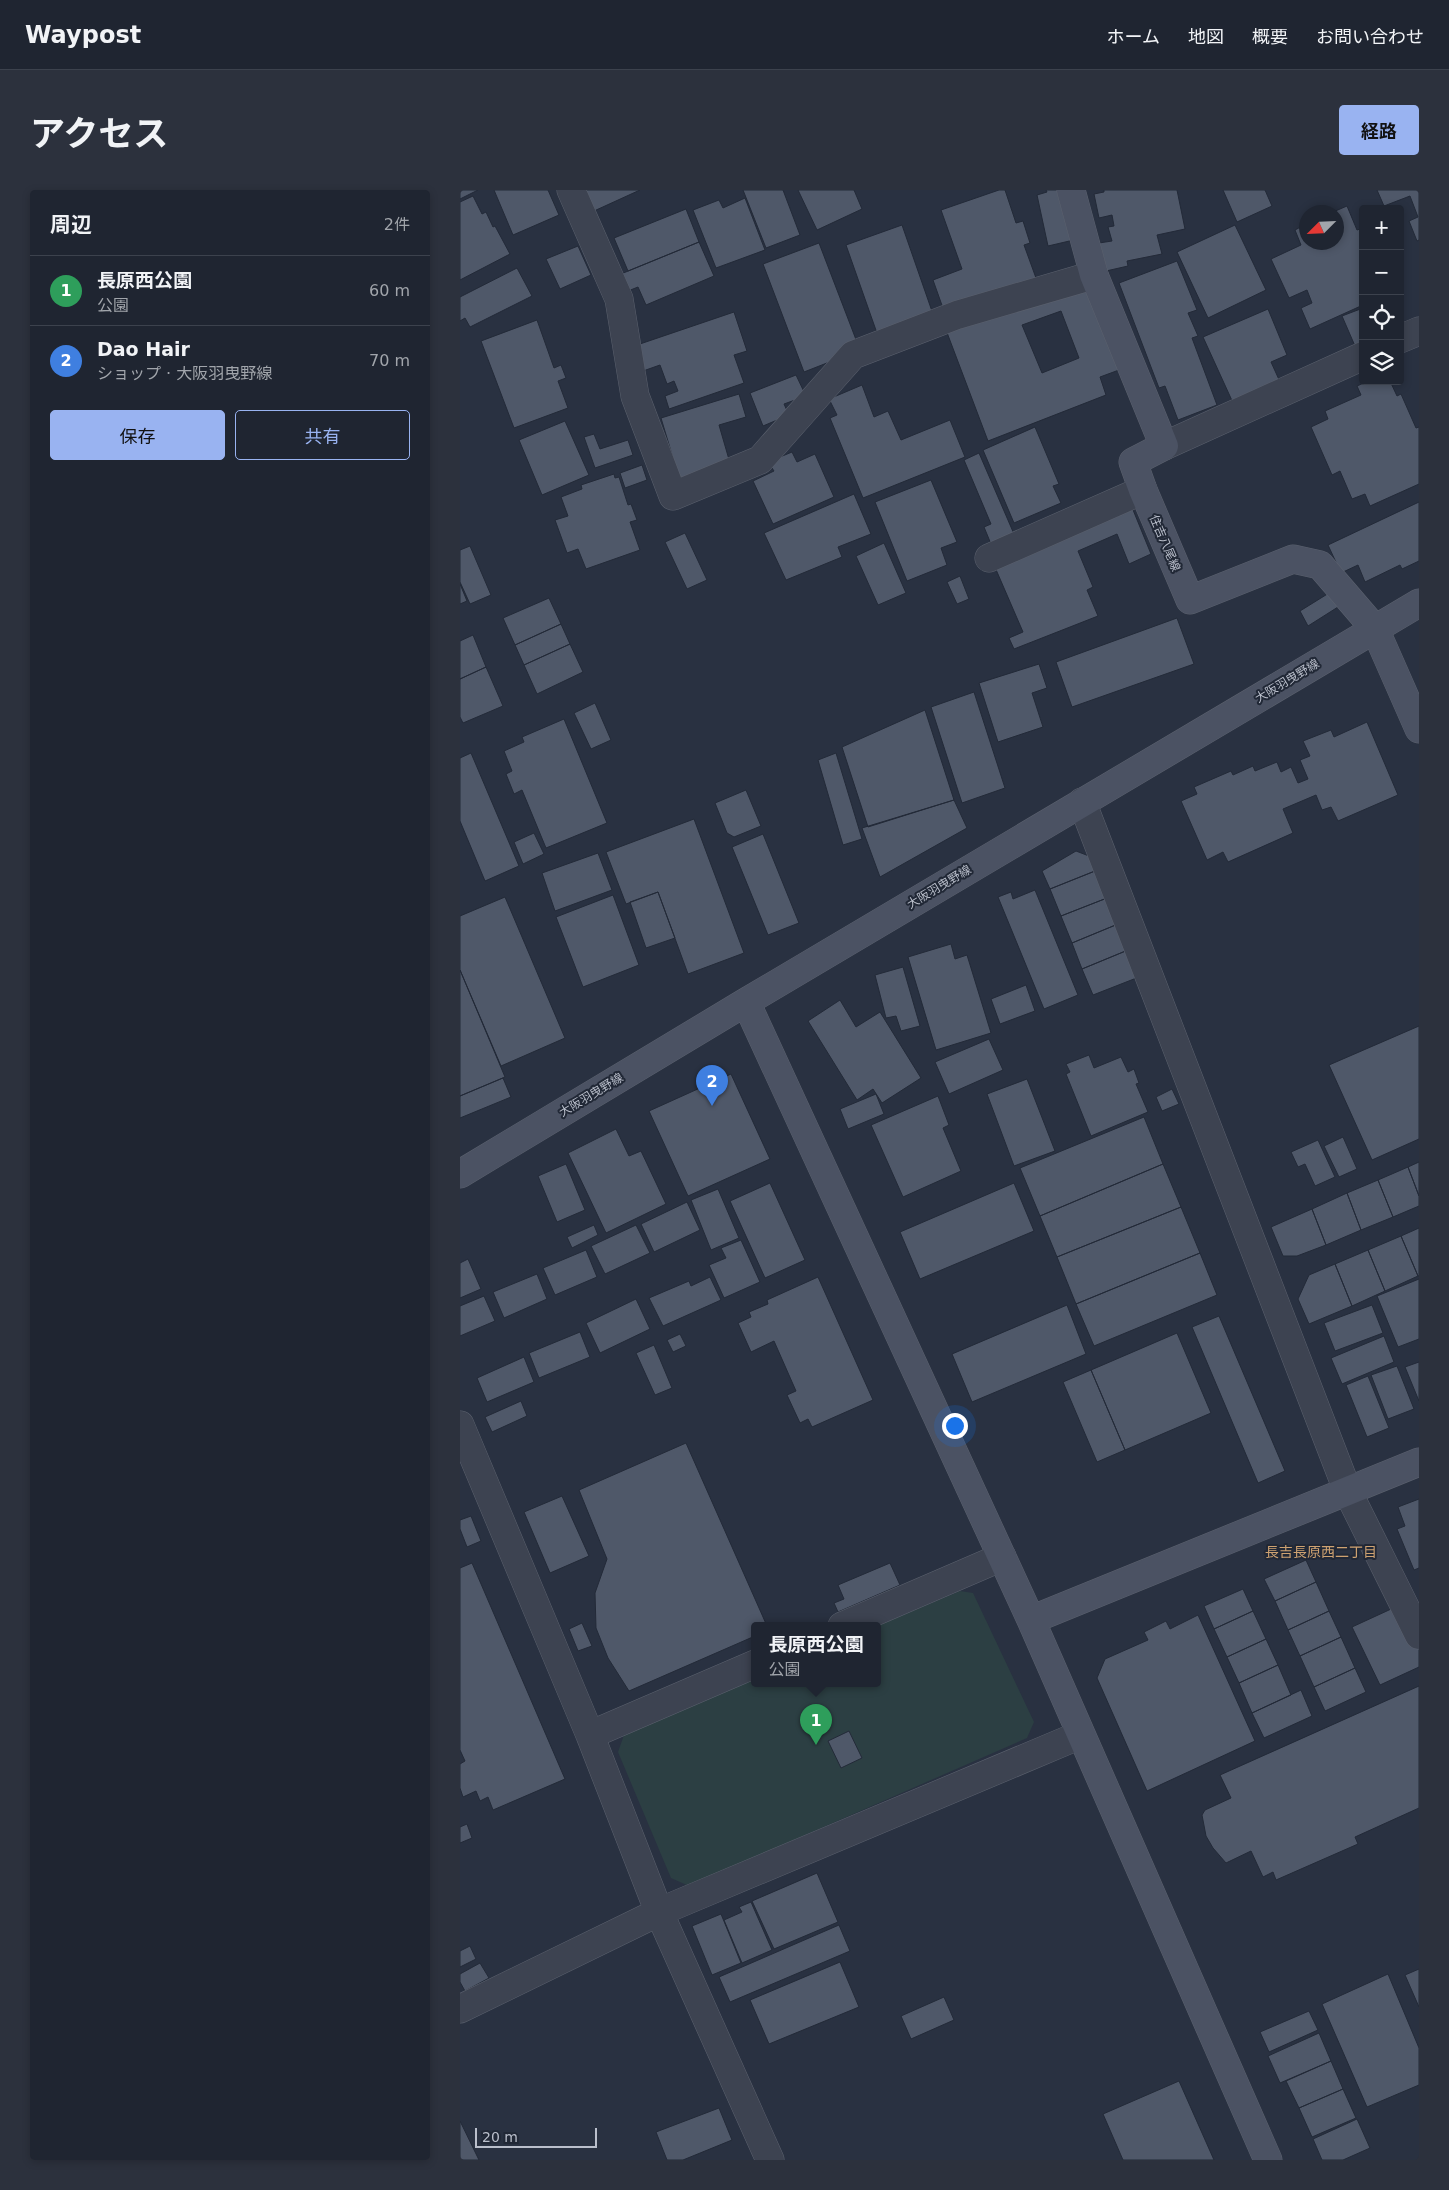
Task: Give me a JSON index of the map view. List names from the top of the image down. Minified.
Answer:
{"streets":{"main road":["住吉八尾線","大阪羽曳野線"]},"crossings":[["住吉八尾線","大阪羽曳野線"]],"districts":["長吉長原西二丁目"],"scale_bar":"20 m","north":"bottom left","page":{"header":"Waypost","nav":["ホーム","地図","概要","お問い合わせ"],"title":"アクセス","buttons":["経路",["保存","共有"]],"heading":["周辺","2件"],"map_buttons":["+","−"],"list":[{"mark":"1","name":"長原西公園","note":"公園","value":"60 m"},{"mark":"2","name":"Dao Hair","note":"ショップ · 大阪羽曳野線","value":"70 m"}],"pins":["2","1"],"popup":["長原西公園","公園"],"scale":"20 m"}}
